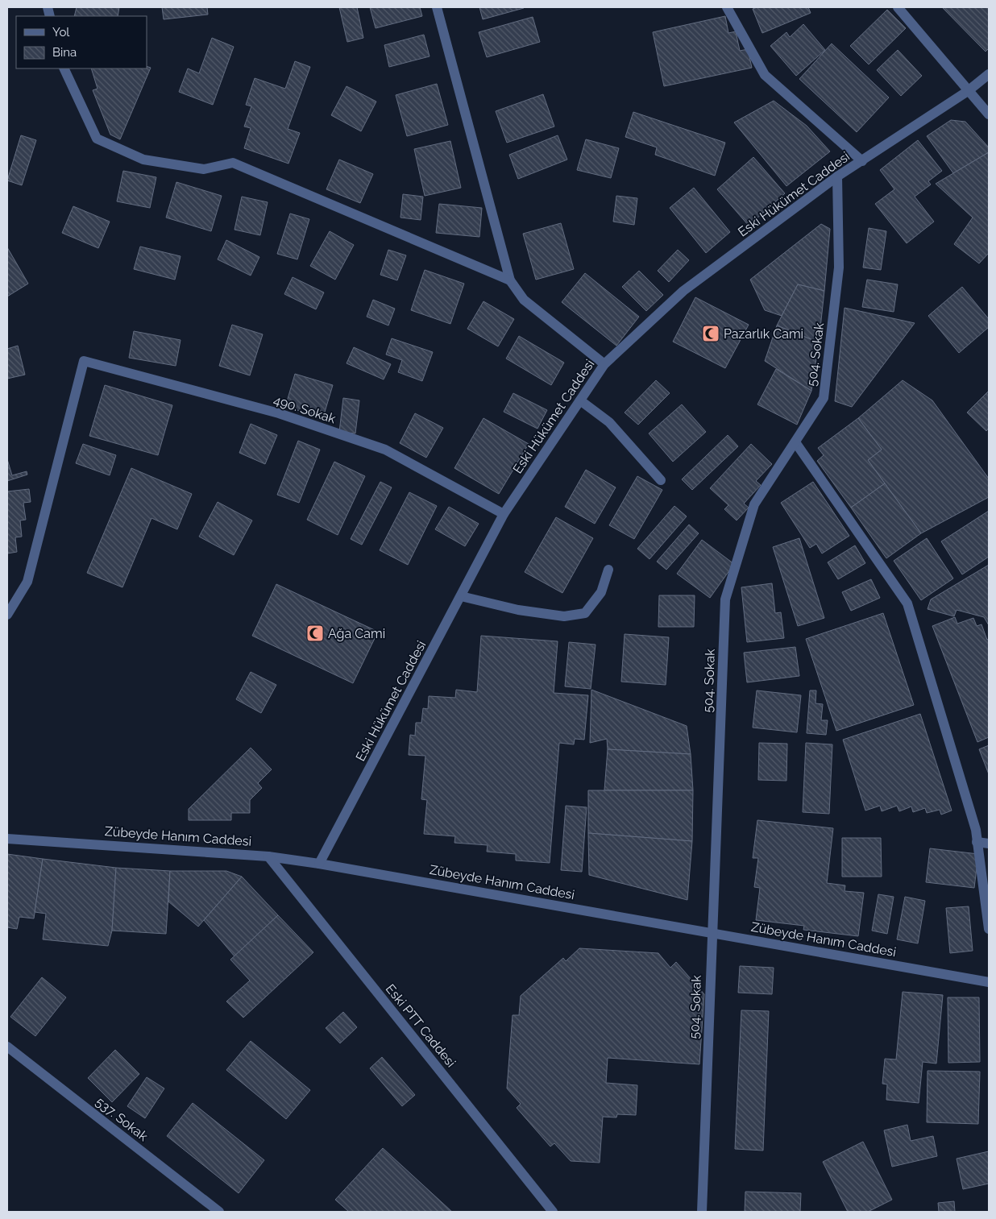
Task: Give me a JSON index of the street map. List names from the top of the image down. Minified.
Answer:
{"streets":{"street":["Eski Hükümet Caddesi","504. Sokak","490. Sokak","Zübeyde Hanım Caddesi","Eski PTT Caddesi","537. Sokak"]},"crossings":[["Eski Hükümet Caddesi","504. Sokak"],["Eski Hükümet Caddesi","490. Sokak"],["Eski Hükümet Caddesi","Zübeyde Hanım Caddesi"],["504. Sokak","Zübeyde Hanım Caddesi"],["Zübeyde Hanım Caddesi","Eski PTT Caddesi"]],"places":{"mosque":["Pazarlık Cami","Ağa Cami"]},"legend":["Yol","Bina"]}
